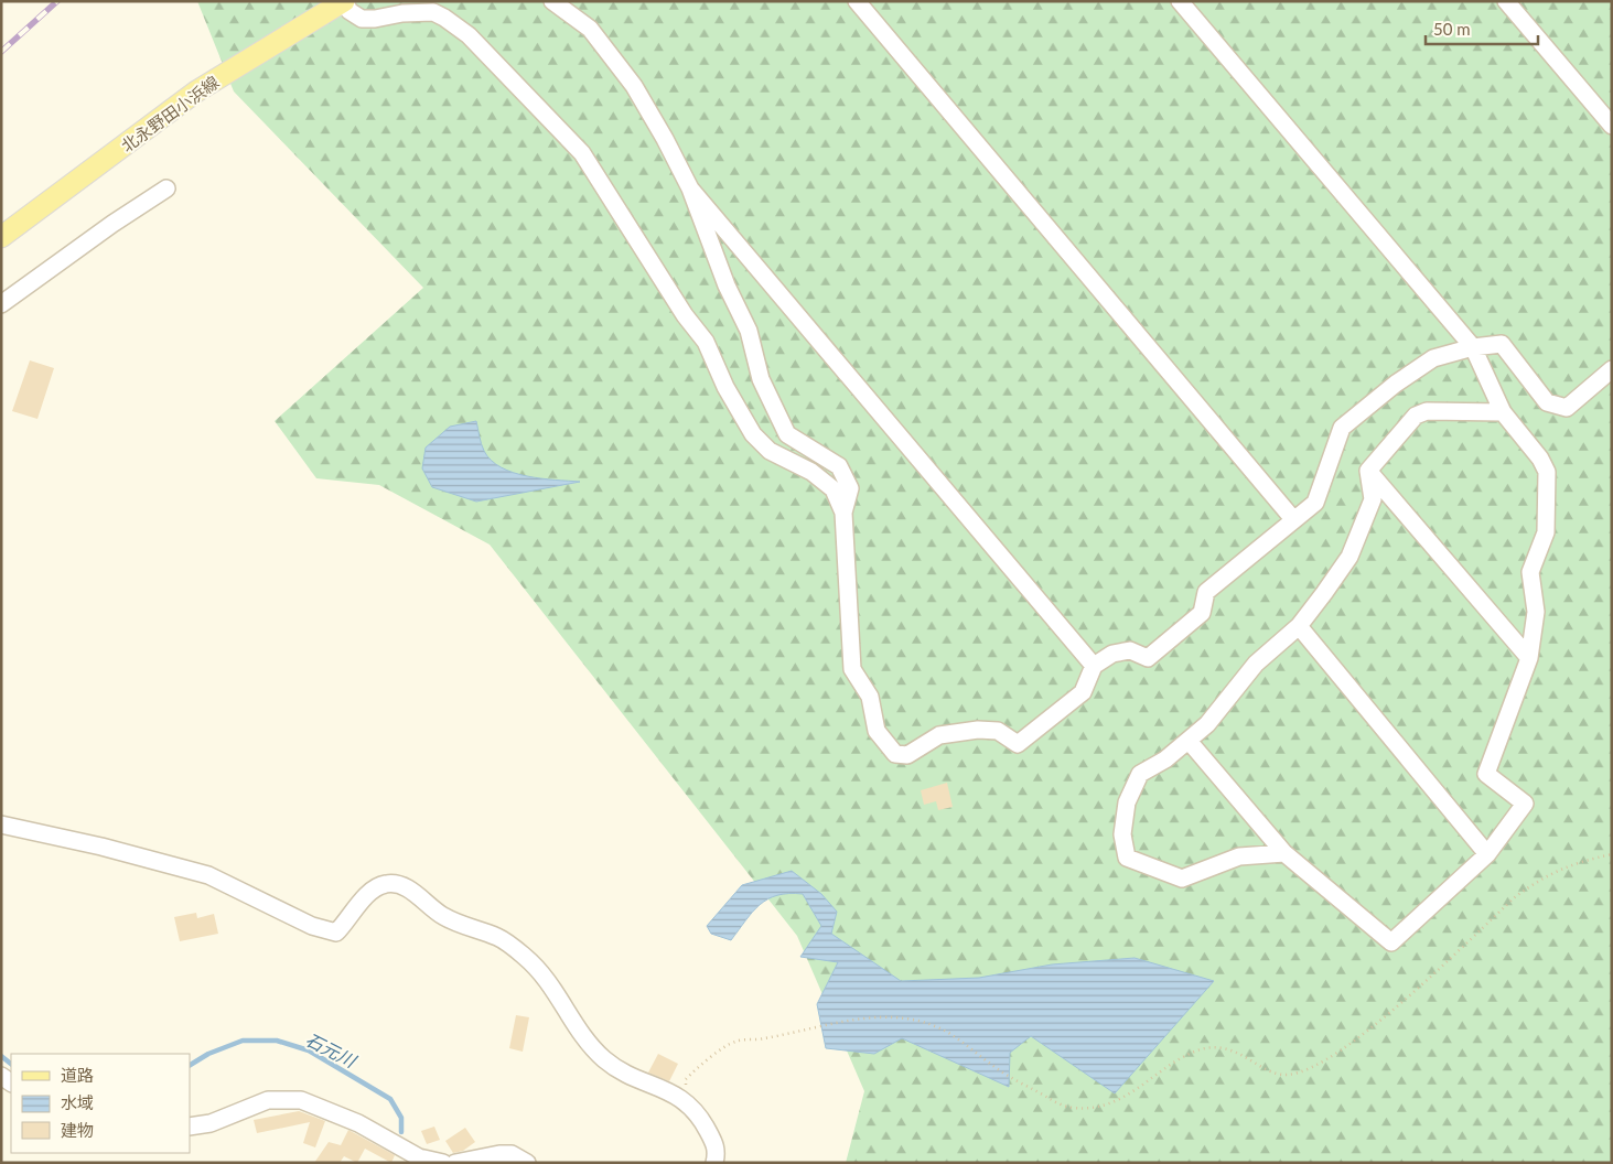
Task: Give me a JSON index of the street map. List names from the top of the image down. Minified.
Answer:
{"streets":{"main road":["北永野田小浜線"]},"water":["石元川"],"legend":["道路","水域","建物"],"scale_bar":"50 m"}
